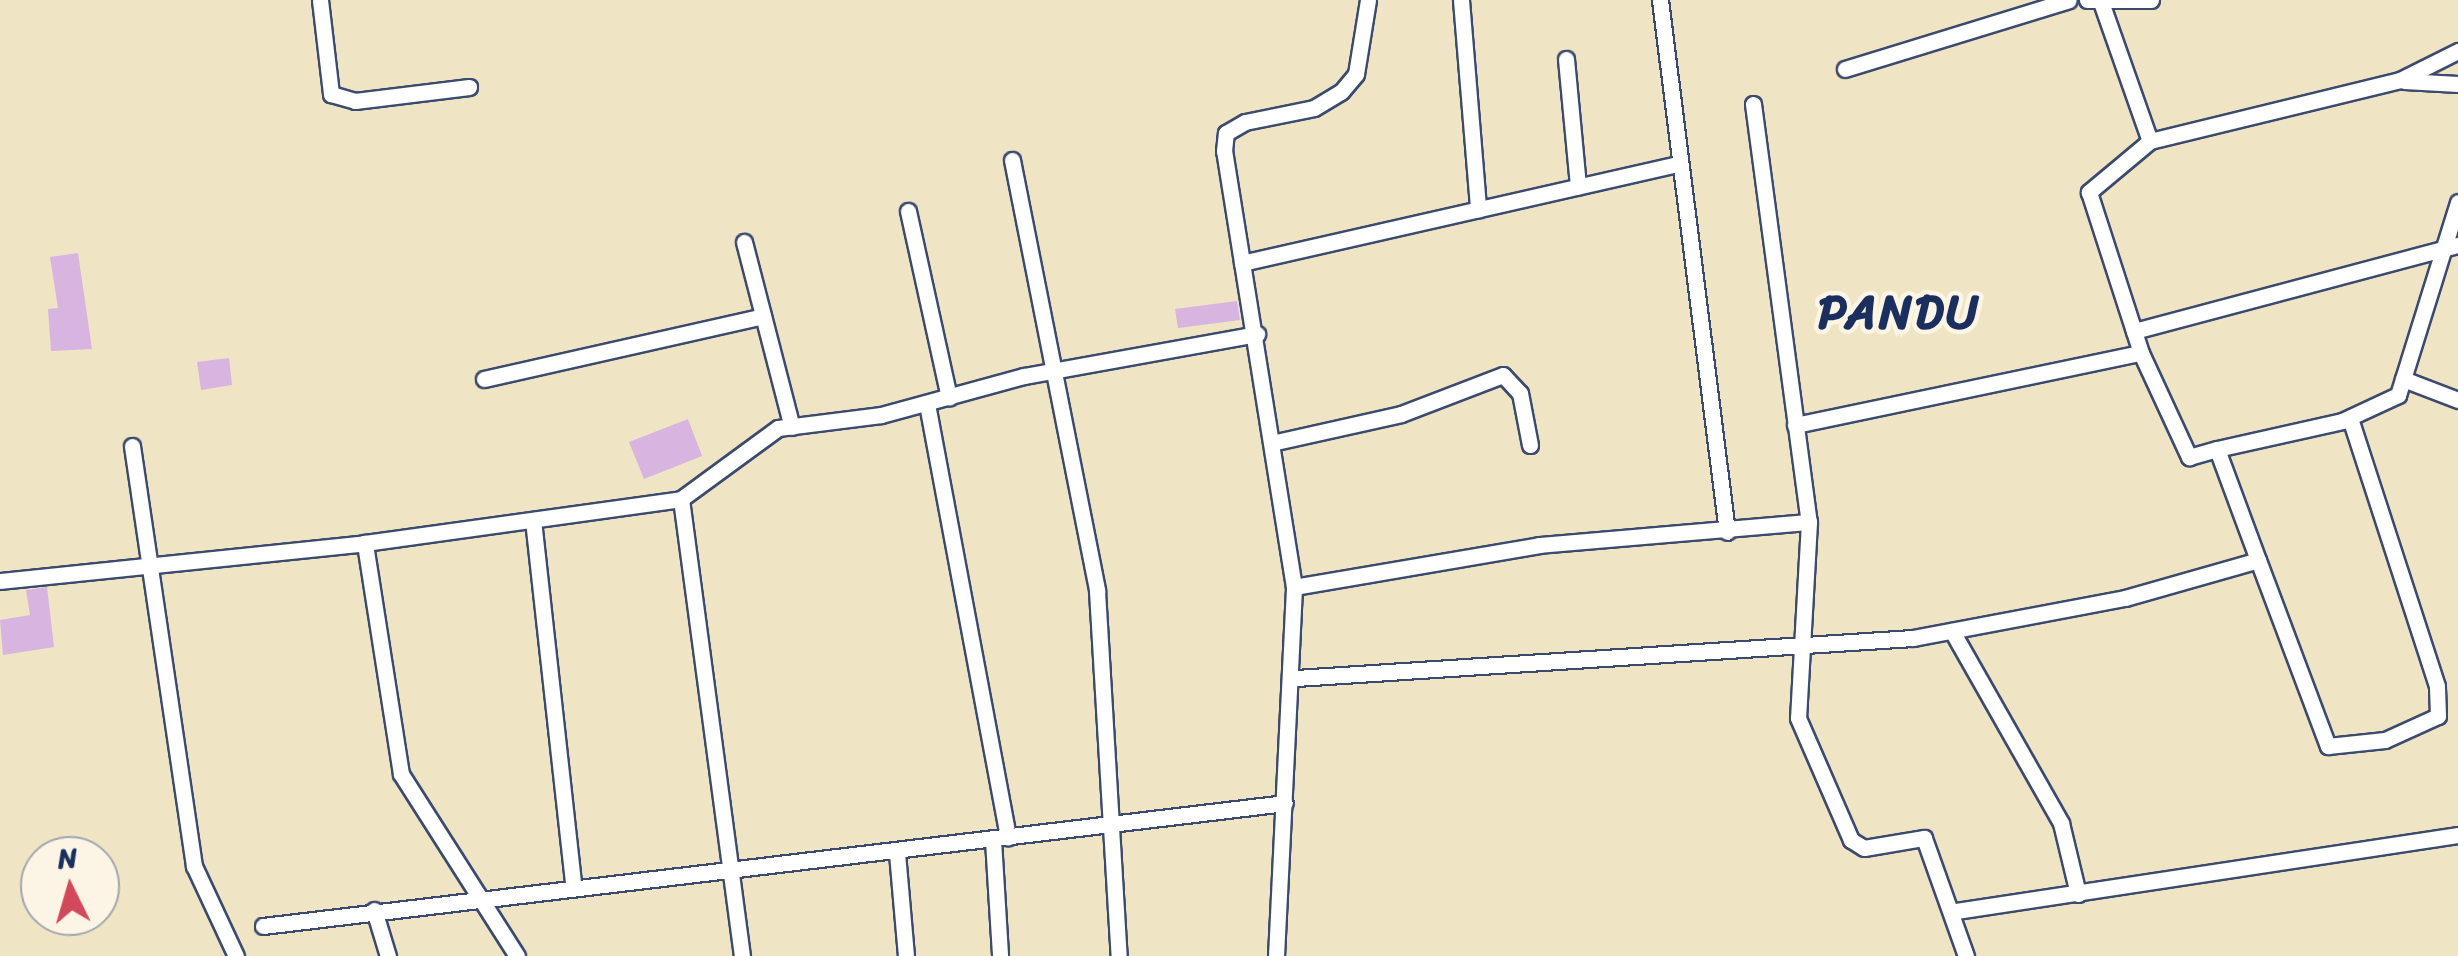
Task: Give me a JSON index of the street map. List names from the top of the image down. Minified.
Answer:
{"districts":["PANDU"],"north":"top"}
